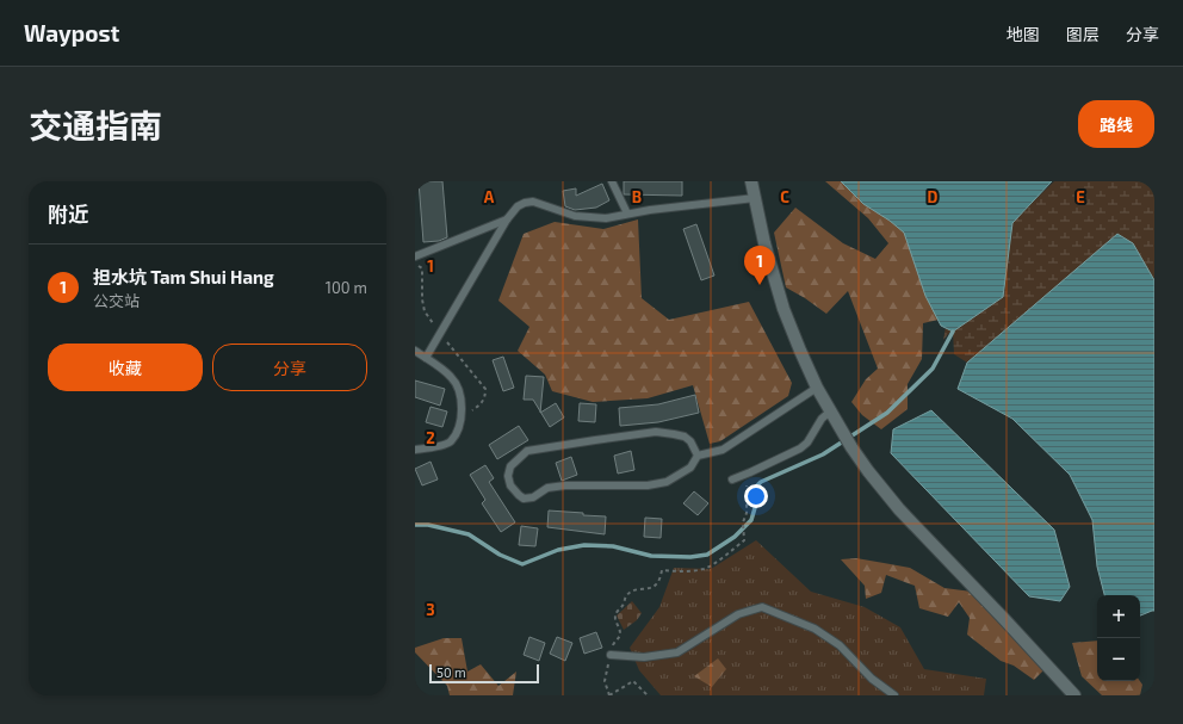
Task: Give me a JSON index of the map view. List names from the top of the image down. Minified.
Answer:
{"scale_bar":"50 m","page":{"header":"Waypost","nav":["地图","图层","分享"],"title":"交通指南","buttons":["路线",["收藏","分享"]],"heading":"附近","list":[{"mark":"1","name":"担水坑 Tam Shui Hang","note":"公交站","value":"100 m"}],"pins":"1","map_buttons":["+","−"],"scale":"50 m"},"grid":{"columns":["A","B","C","D","E"],"rows":["1","2","3"]}}
